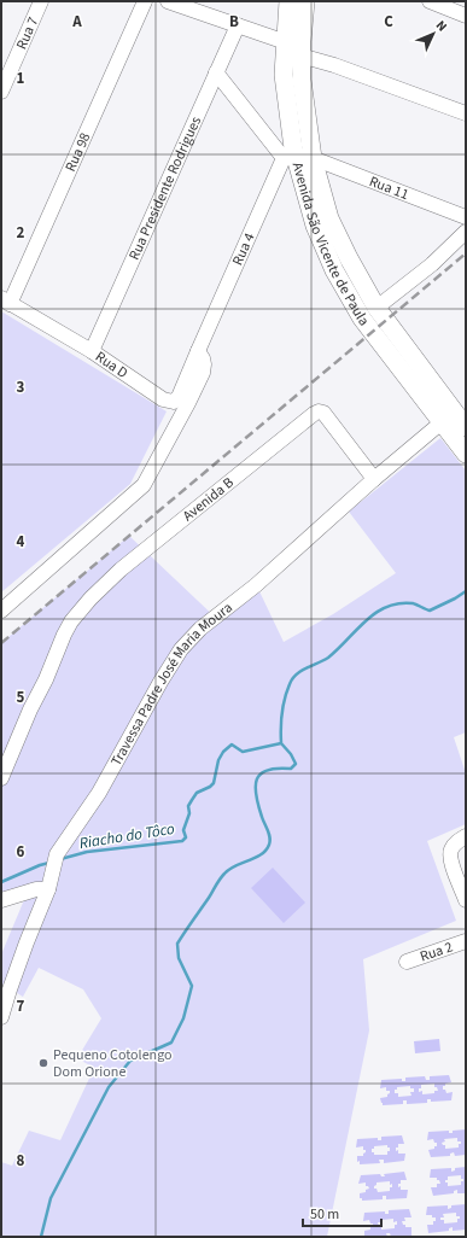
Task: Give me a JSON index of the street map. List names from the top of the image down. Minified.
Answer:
{"streets":{"main road":["Avenida São Vicente de Paula"],"street":["Rua 7","Rua 98","Rua Presidente Rodrigues","Rua 11","Rua 4","Rua D","Avenida B","Travessa Padre José Maria Moura","Rua 2"]},"crossings":[["Rua 98","Rua D"],["Rua Presidente Rodrigues","Rua D"],["Rua 11","Avenida São Vicente de Paula"],["Avenida São Vicente de Paula","Rua 4"],["Avenida São Vicente de Paula","Travessa Padre José Maria Moura"],["Rua 4","Rua D"],["Avenida B","Travessa Padre José Maria Moura"]],"water":["Riacho do Tôco"],"places":["Pequeno Cotolengo Dom Orione"],"scale_bar":"50 m","north":"top right","grid":{"columns":["A","B","C"],"rows":["1","2","3","4","5","6","7","8"]}}
